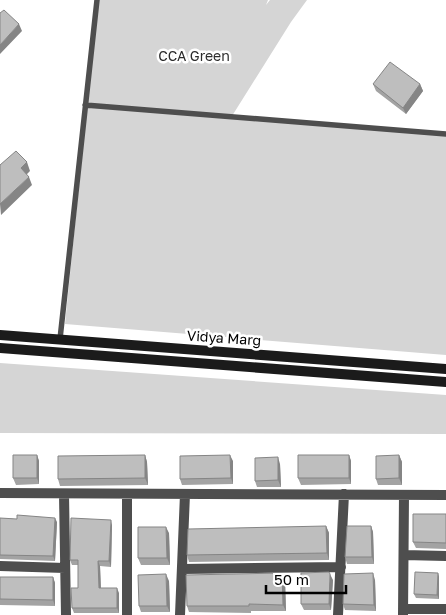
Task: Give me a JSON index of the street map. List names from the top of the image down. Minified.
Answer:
{"streets":{"main road":["Vidya Marg"]},"parks":["CCA Green"],"scale_bar":"50 m"}
